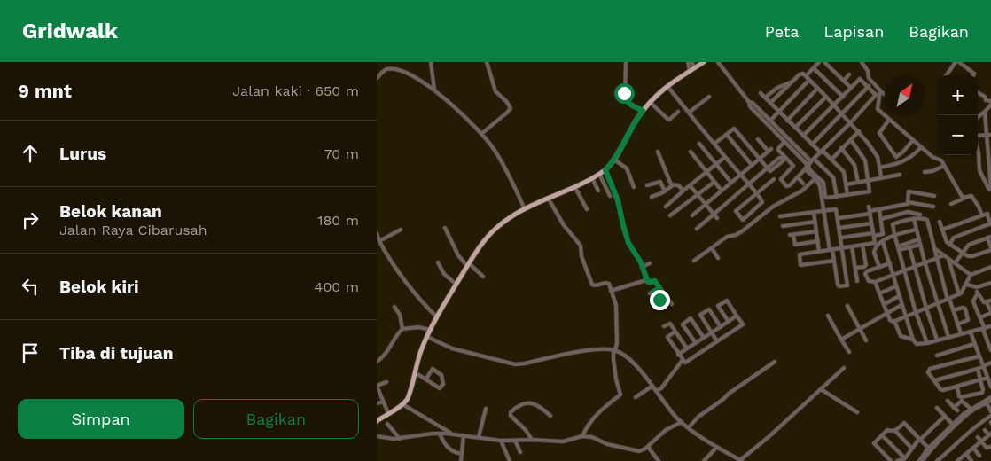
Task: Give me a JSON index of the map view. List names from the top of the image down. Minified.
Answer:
{"north":"top right","page":{"header":"Gridwalk","nav":["Peta","Lapisan","Bagikan"],"heading":["9 mnt","Jalan kaki · 650 m"],"map_buttons":["+","−"],"list":[["Lurus","70 m"],["Belok kanan","Jalan Raya Cibarusah","180 m"],["Belok kiri","400 m"],"Tiba di tujuan"],"buttons":["Simpan","Bagikan"]}}
